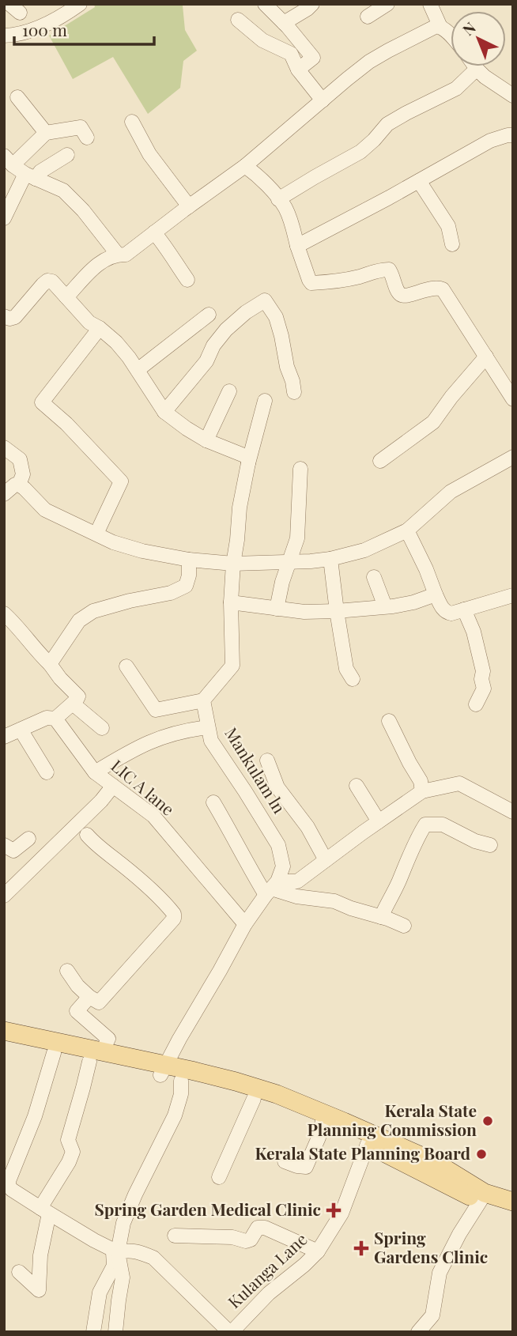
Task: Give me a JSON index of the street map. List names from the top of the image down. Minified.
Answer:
{"streets":{"street":["Mankulam ln","LIC A lane","Kulanga Lane"]},"crossings":[["Mankulam ln","LIC A lane"]],"places":{"other":["Kerala State Planning Commission","Kerala State Planning Board"],"health":["Spring Garden Medical Clinic","Spring Gardens Clinic"]},"scale_bar":"100 m","north":"top left"}
